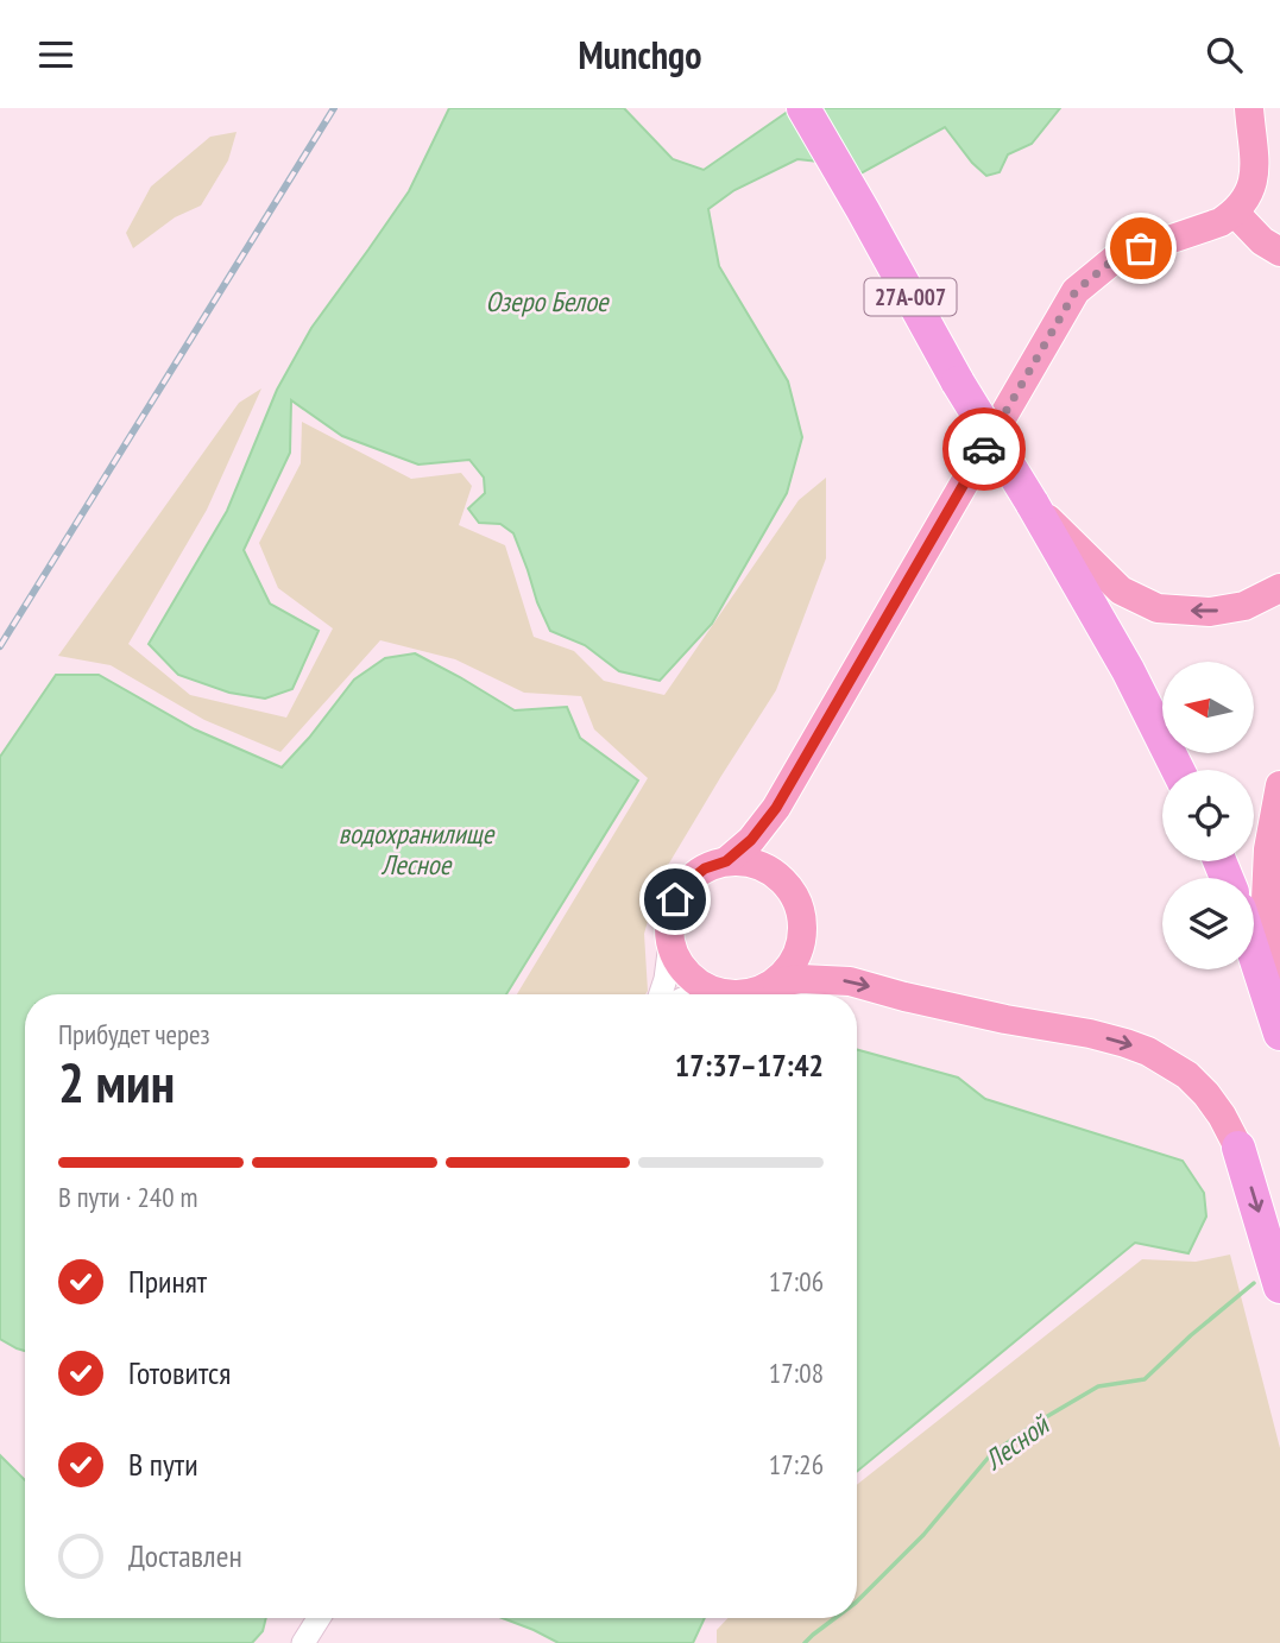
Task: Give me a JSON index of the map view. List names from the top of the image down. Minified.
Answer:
{"streets":{"highway":["27А-007"]},"water":["Озеро Белое","водохранилище Лесное","Лесной"],"north":"left","page":{"header":"Munchgo","heading":["2 мин","Прибудет через","17:37–17:42"],"bar":"В пути · 240 m","list":[["Принят","17:06"],["Готовится","17:08"],["В пути","17:26"],"Доставлен"]}}
